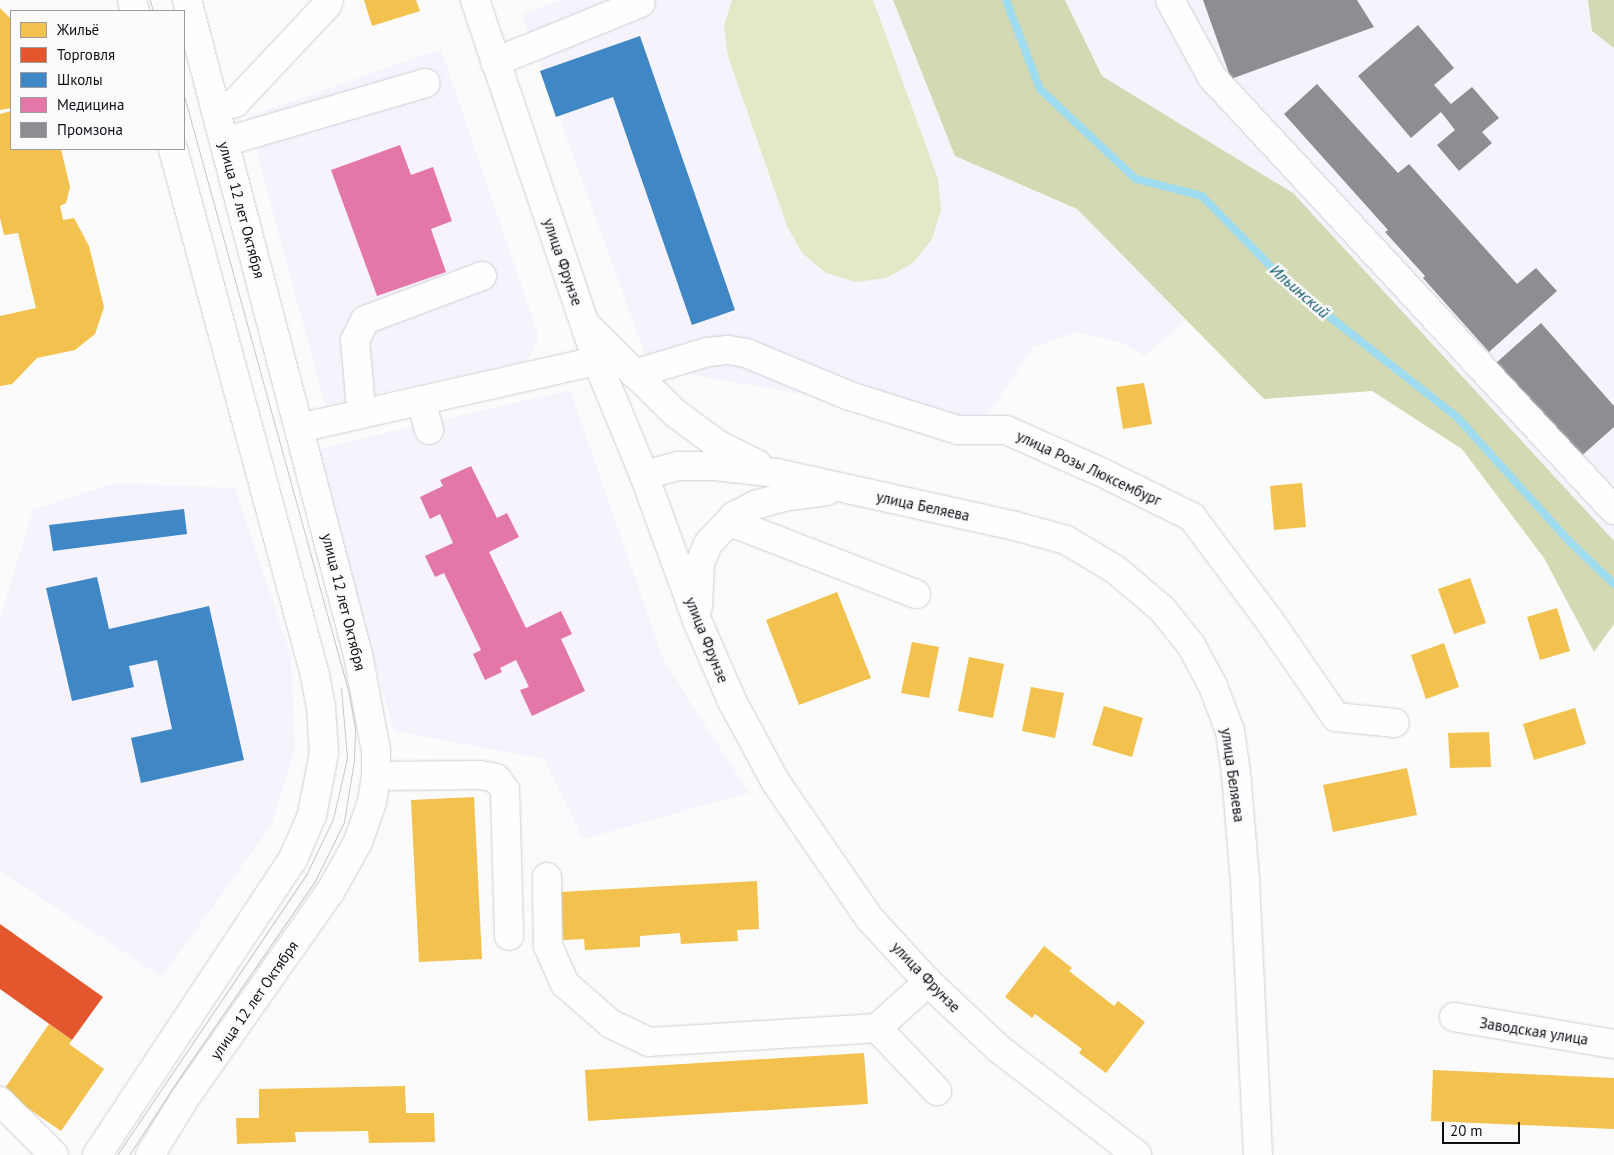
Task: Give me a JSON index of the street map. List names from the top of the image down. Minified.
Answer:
{"streets":{"main road":["улица 12 лет Октября","улица Фрунзе","улица Розы Люксембург","улица Беляева","Заводская улица"]},"water":["Ильинский"],"legend":["Жильё","Торговля","Школы","Медицина","Промзона"],"scale_bar":"20 m"}
